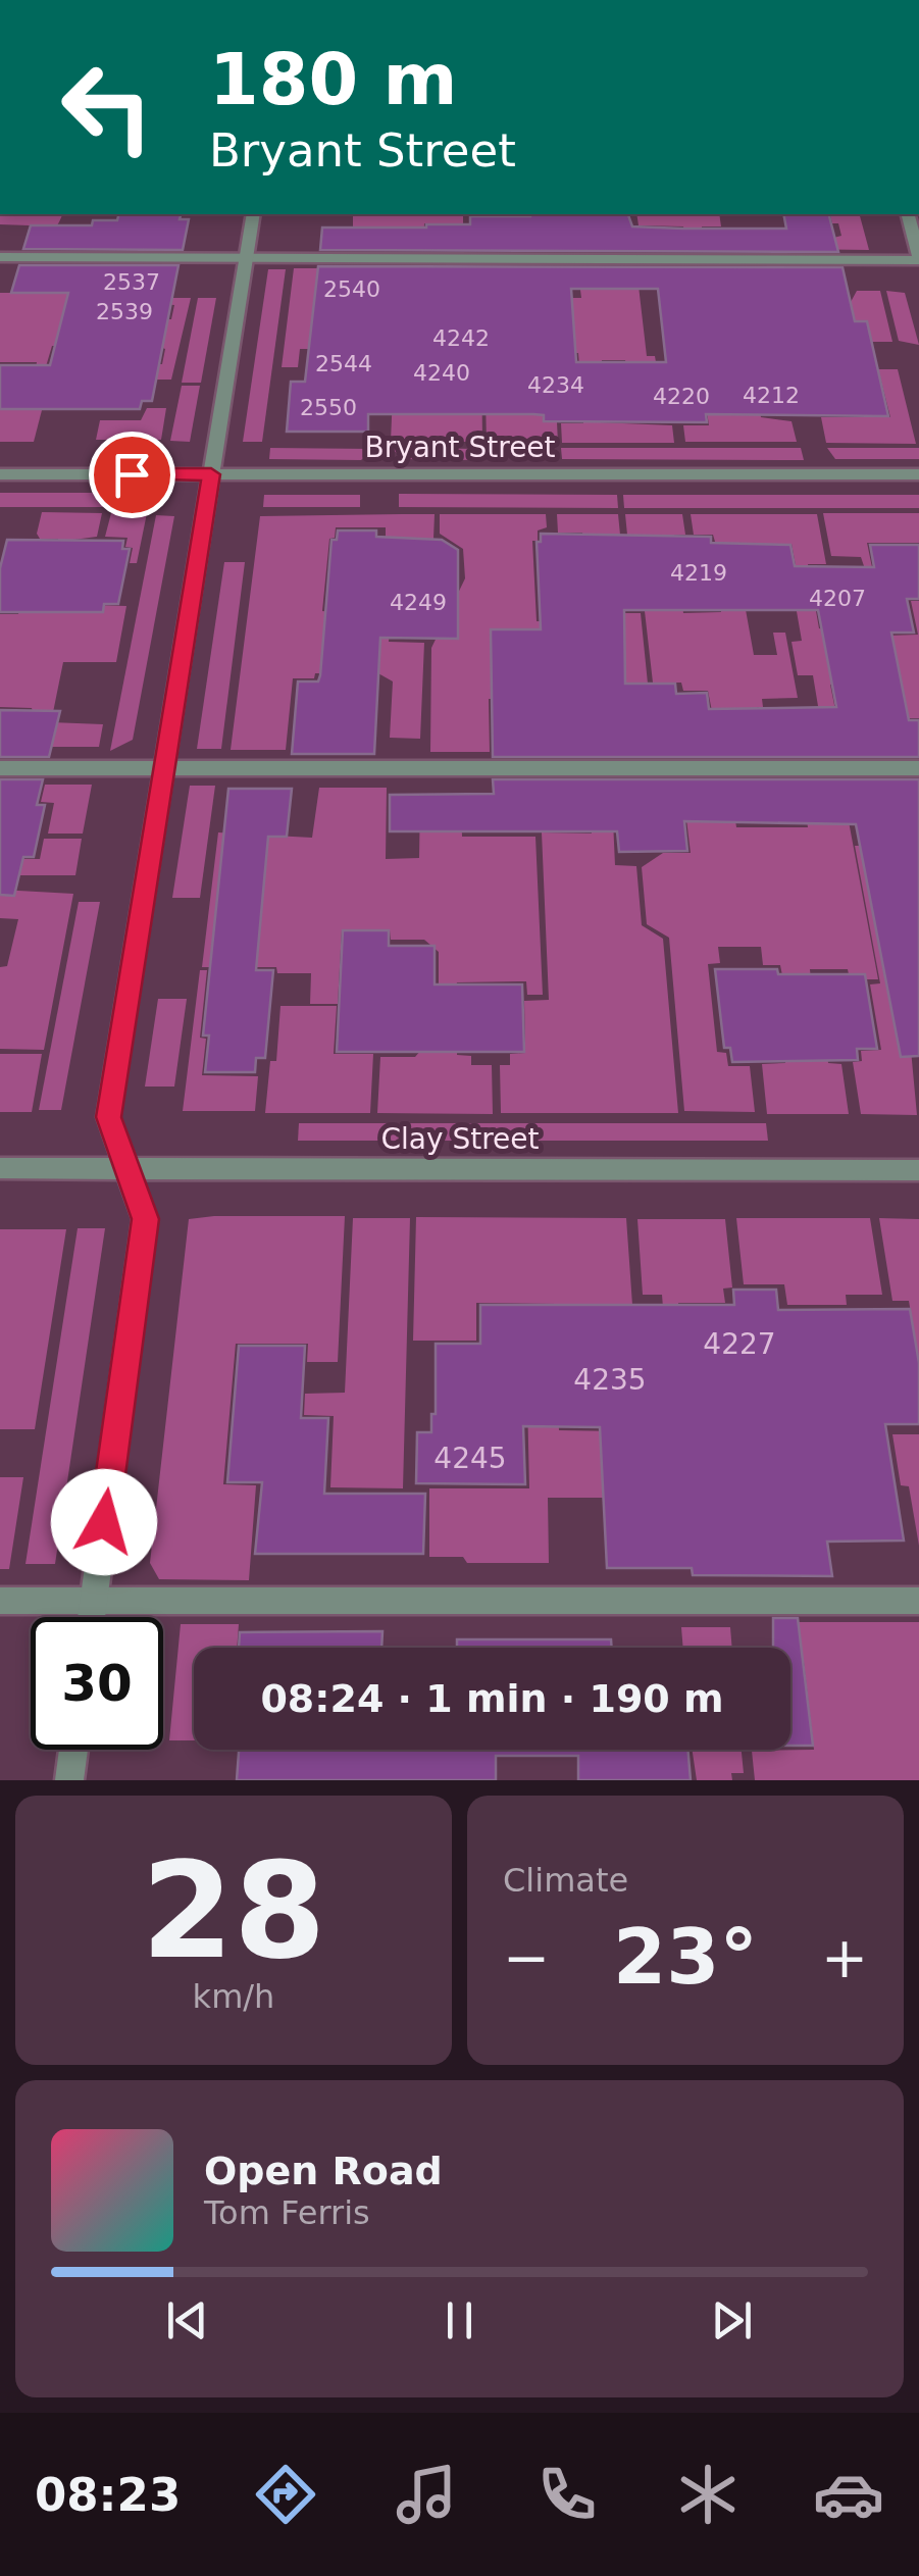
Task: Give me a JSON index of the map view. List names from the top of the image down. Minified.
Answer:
{"streets":{"street":["Bryant Street","Clay Street"]},"house_numbers":["2537","2540","2539","4242","2544","4240","4234","4212","4220","2550","4219","4207","4249","4227","4235","4245"],"page":{"turn":["180 m","Bryant Street"],"limit":"30","trip":"08:24 · 1 min · 190 m","tile":[["28","km/h"],"Climate"],"heat":["−","23°","+"],"song":["Open Road","Tom Ferris"],"tabs":"08:23"}}
